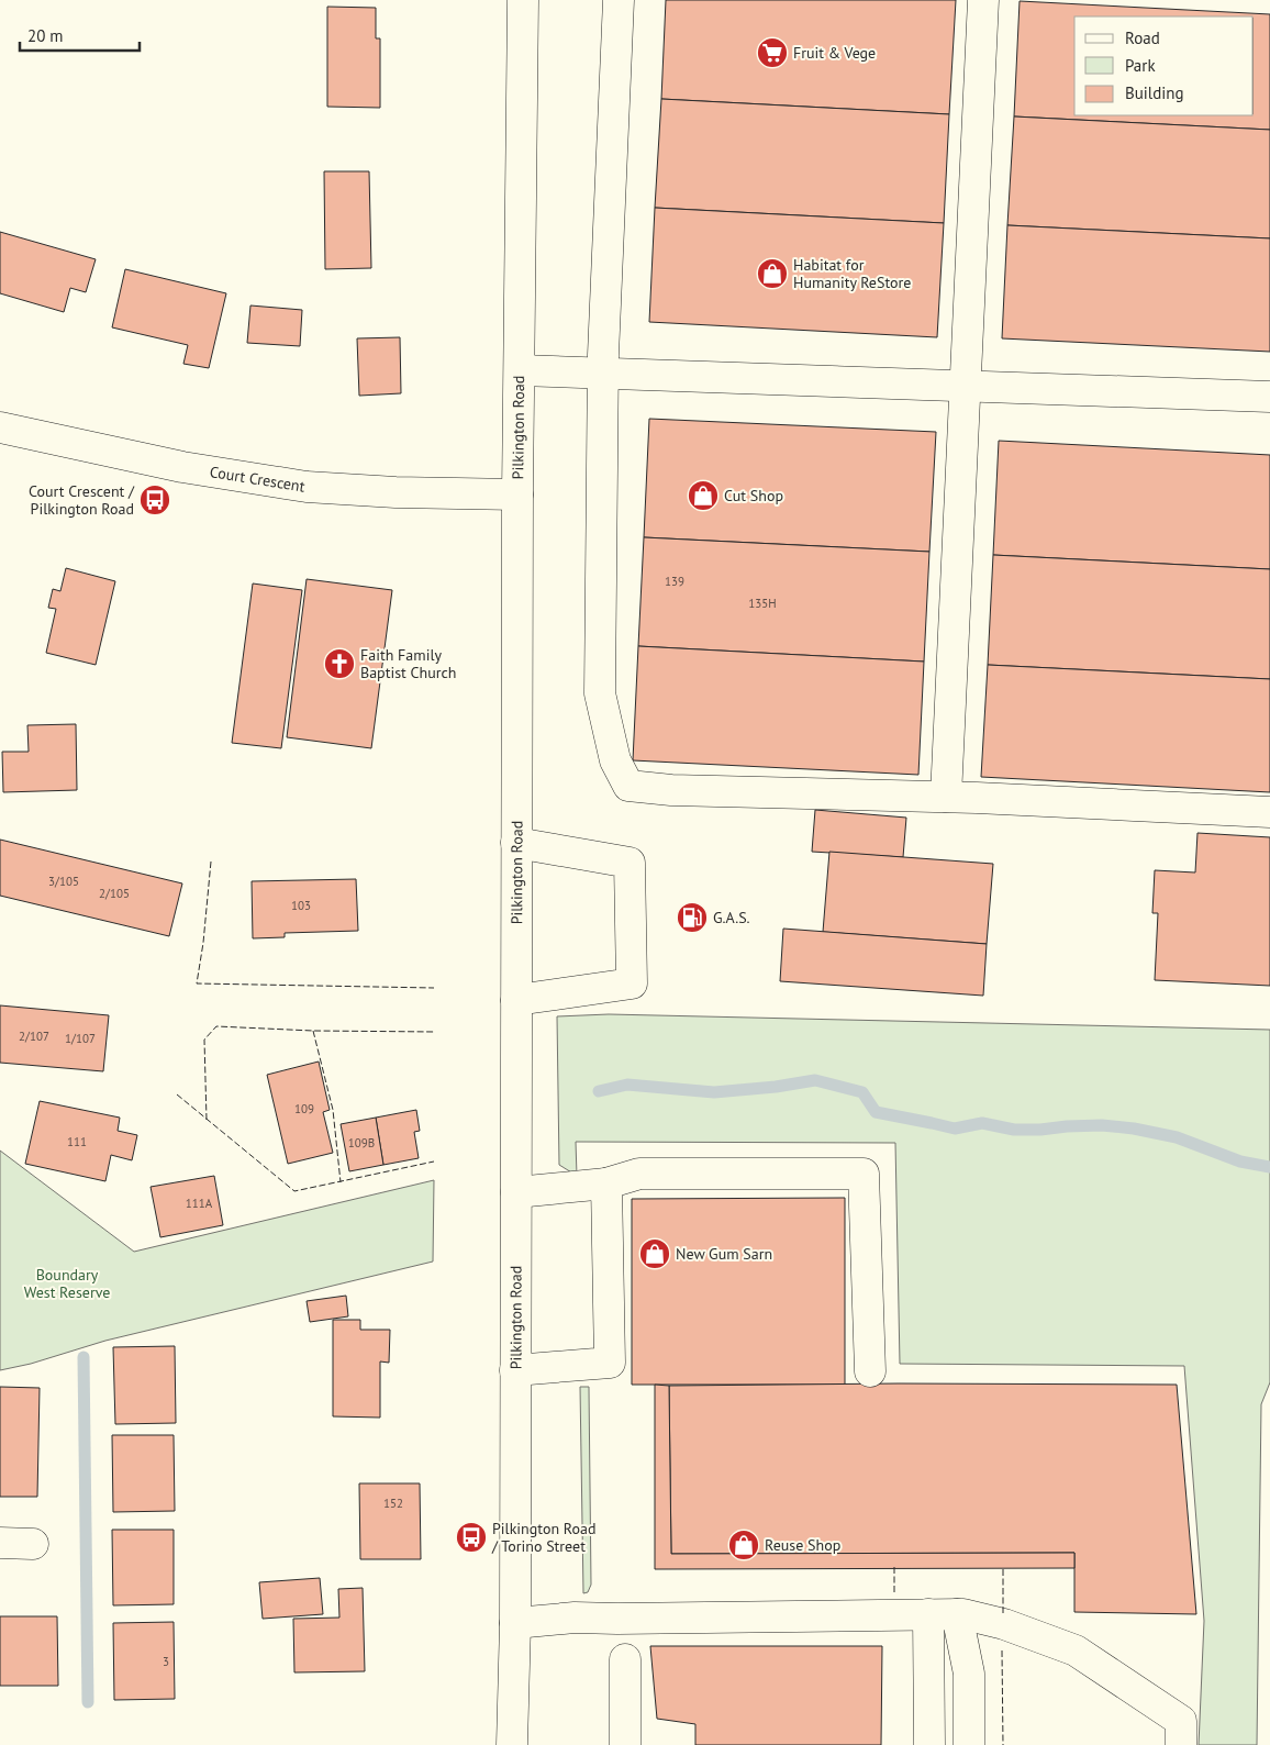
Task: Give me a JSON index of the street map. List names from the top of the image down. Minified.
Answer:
{"streets":{"main road":["Pilkington Road","Court Crescent"]},"crossings":[["Pilkington Road","Court Crescent"]],"parks":["Boundary West Reserve"],"places":{"supermarket":["Fruit & Vege"],"shop":["Habitat for Humanity ReStore","Cut Shop","New Gum Sarn","Reuse Shop"],"bus stop":["Court Crescent / Pilkington Road","Pilkington Road / Torino Street"],"church":["Faith Family Baptist Church"],"fuel station":["G.A.S."]},"house_numbers":["139","135H","3/105","2/105","103","2/107","1/107","109","111","109B","111A","152","3"],"legend":["Road","Park","Building"],"scale_bar":"20 m"}
